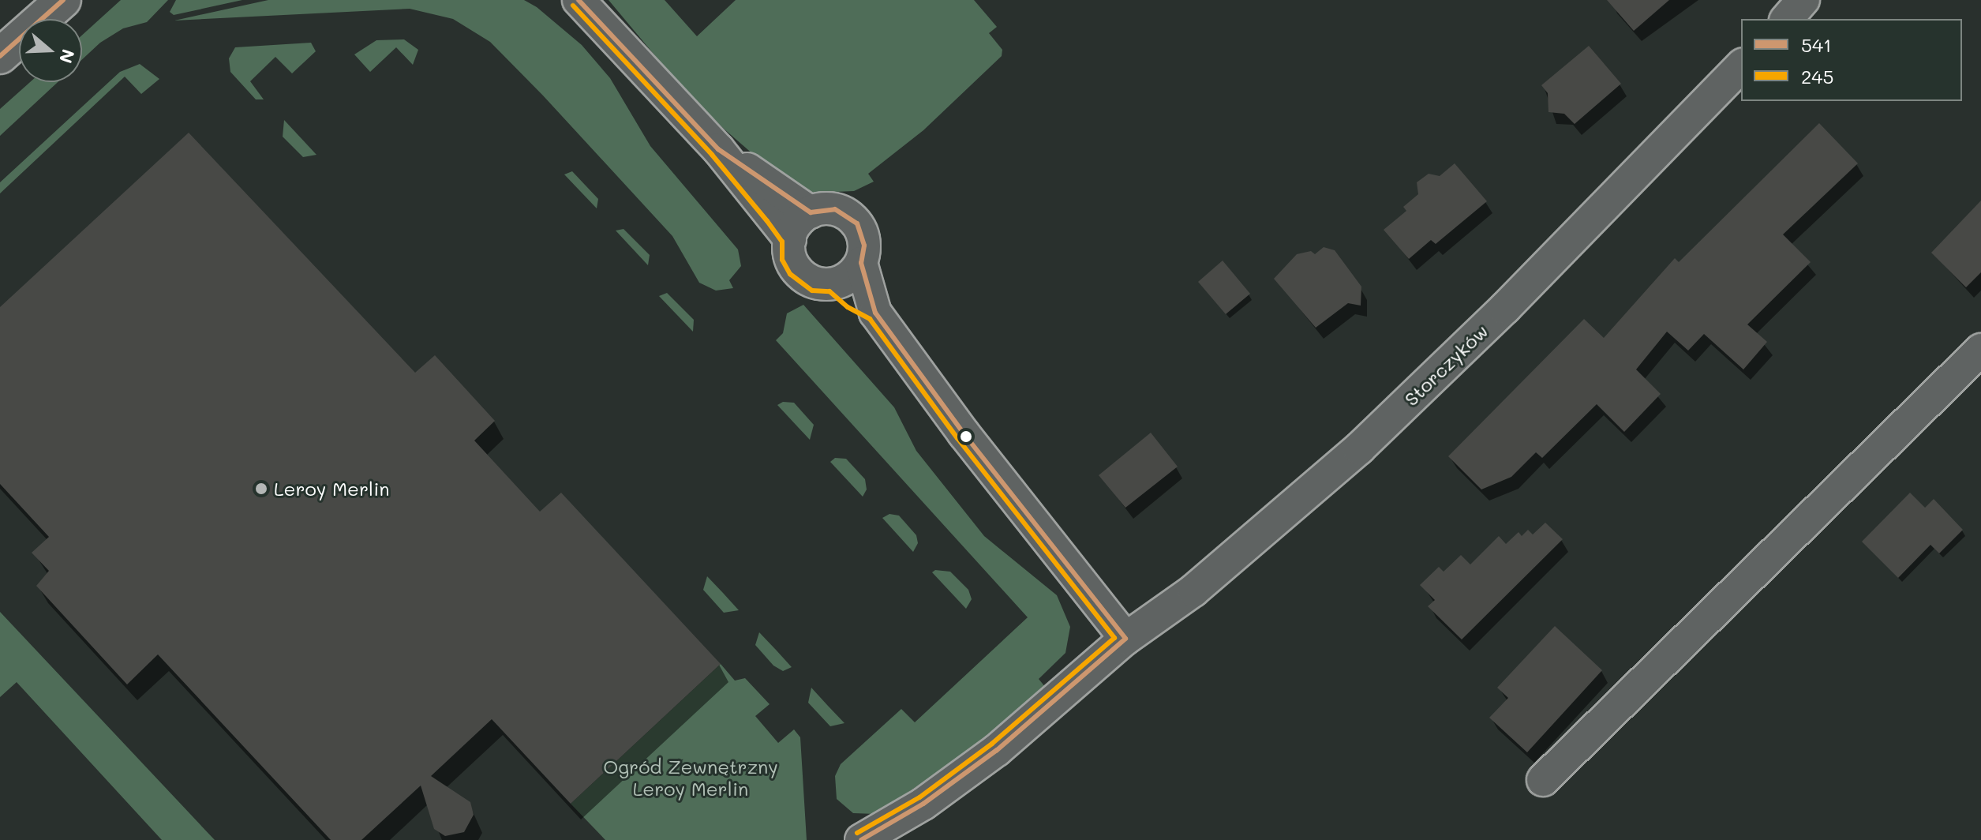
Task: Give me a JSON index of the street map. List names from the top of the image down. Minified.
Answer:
{"streets":{"street":["Storczyków"]},"parks":["Ogród Zewnętrzny Leroy Merlin"],"places":["Leroy Merlin"],"lines":["transit line 541","transit line 245"],"legend":["541","245"],"north":"right"}
